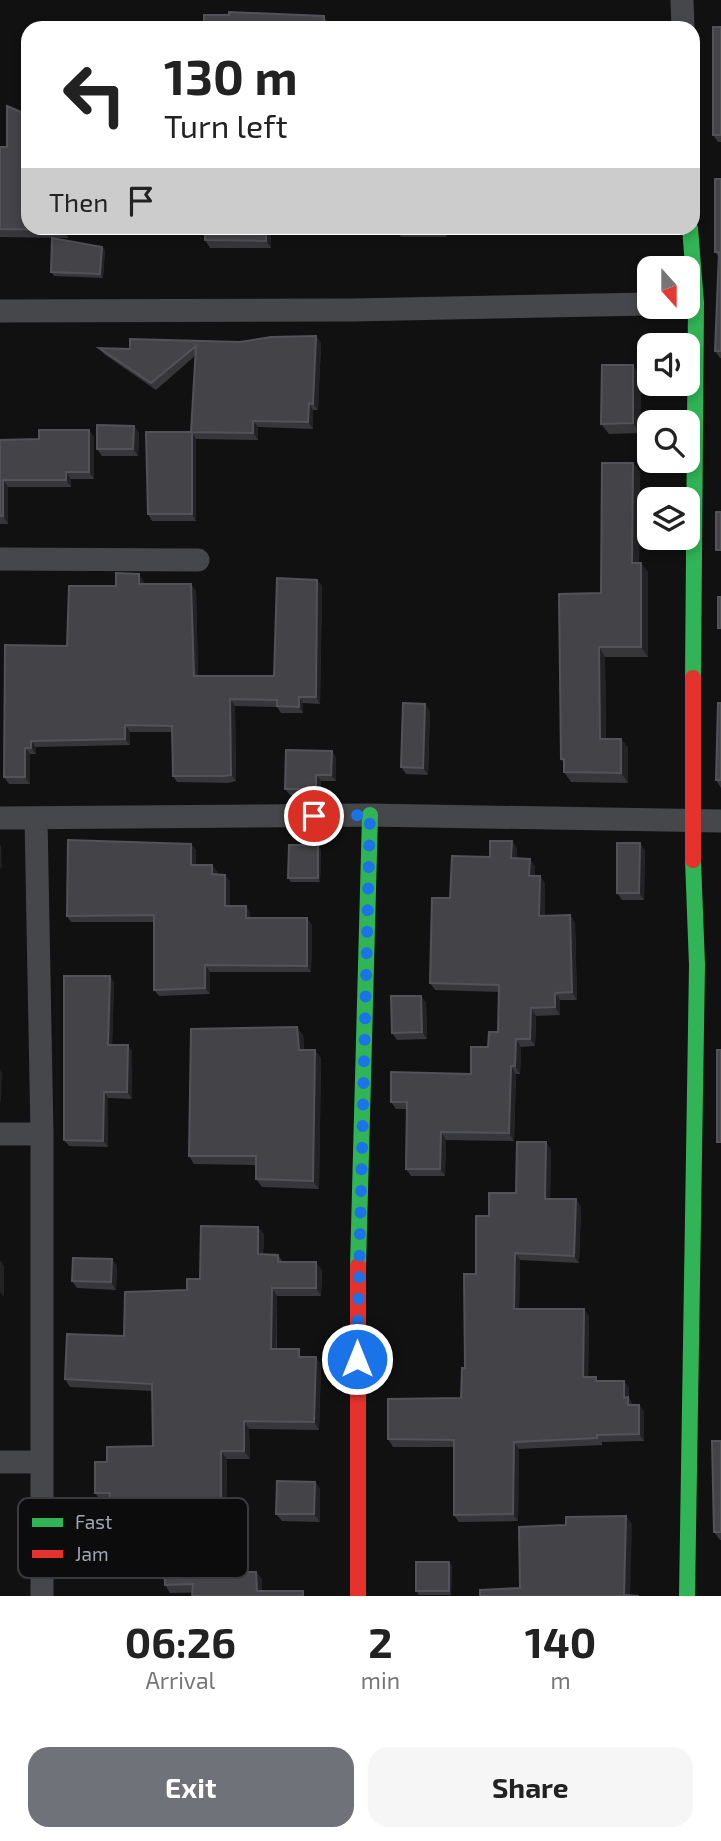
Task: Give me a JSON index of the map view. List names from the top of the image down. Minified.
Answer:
{"legend":["Fast","Jam"],"north":"bottom","page":{"turn":["130 m","Turn left"],"then":"Then","eta":["06:26","Arrival","2","min","140","m"],"buttons":["Exit","Share"]}}
